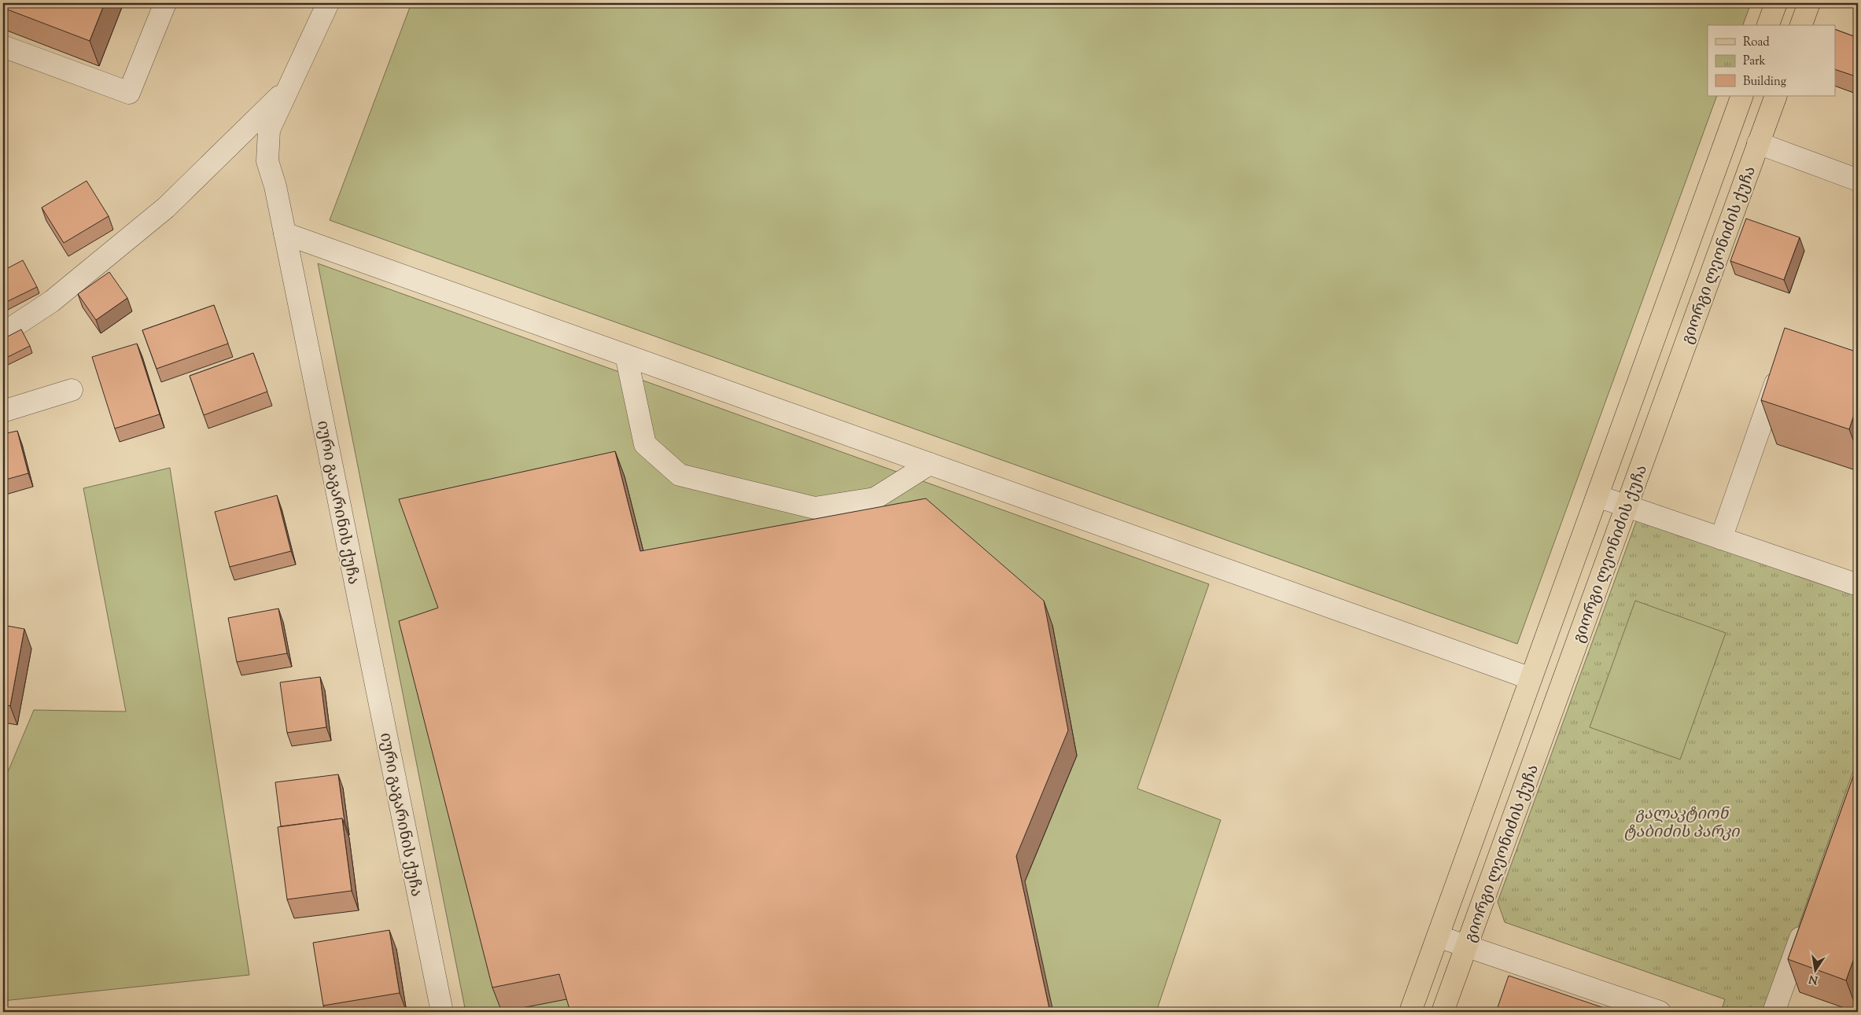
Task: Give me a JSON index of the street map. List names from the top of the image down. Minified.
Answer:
{"streets":{"main road":["გიორგი ლეონიძის ქუჩა"],"street":["იური გაგარინის ქუჩა"]},"parks":["გალაკტიონ ტაბიძის პარკი"],"legend":["Road","Park","Building"],"north":"bottom"}
